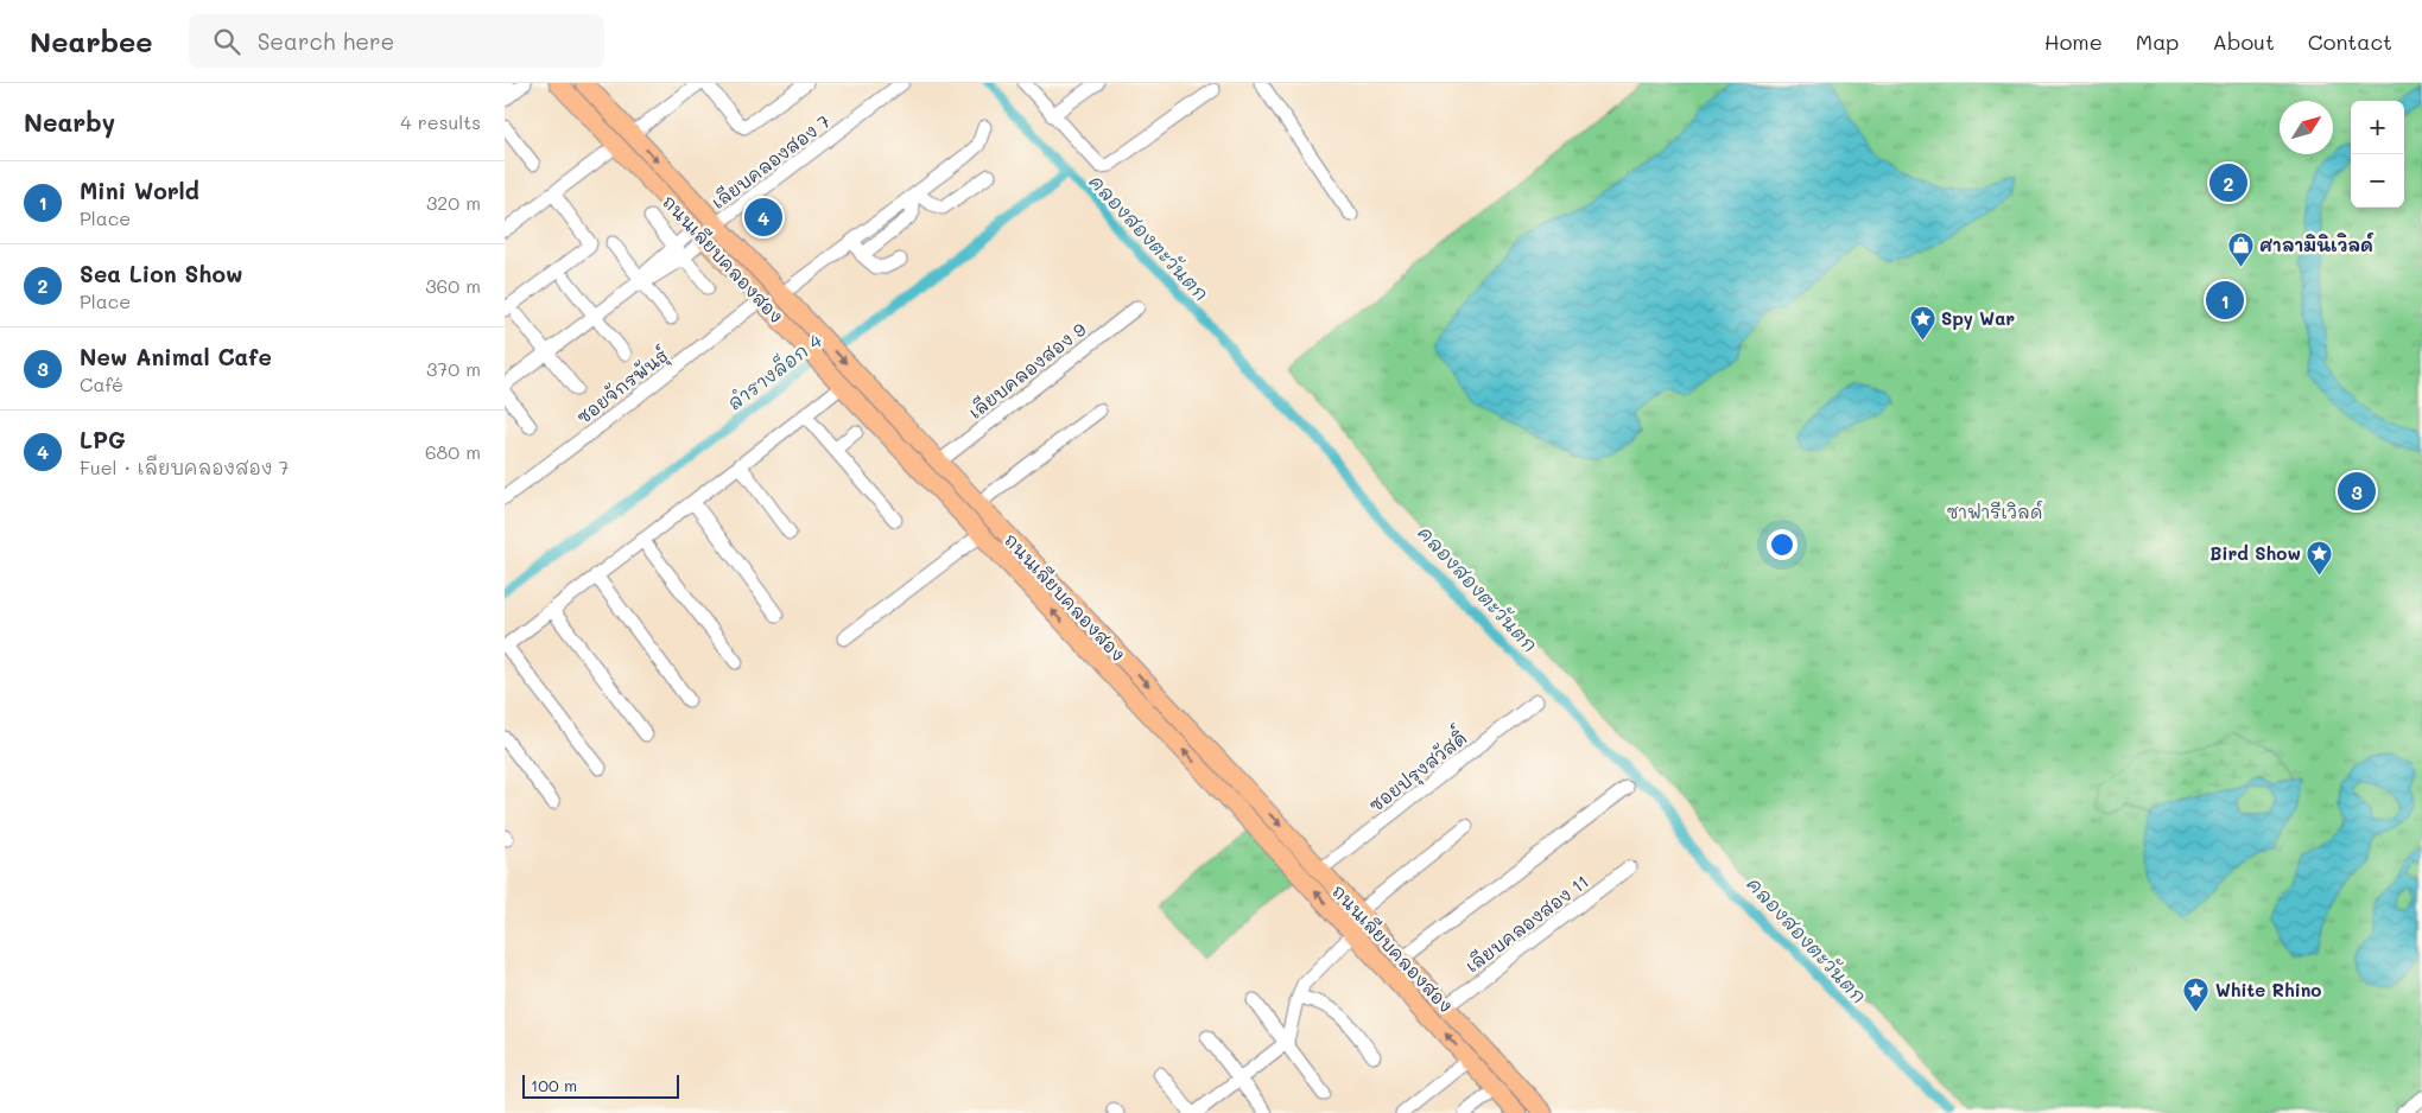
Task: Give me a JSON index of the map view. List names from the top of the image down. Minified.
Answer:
{"streets":{"main road":["ถนนเลียบคลองสอง"],"street":["เลียบคลองสอง 7","เลียบคลองสอง 9","ซอยจักรพันธุ์","ซอยปรุงสวัสดิ์","เลียบคลองสอง 11"]},"crossings":[["เลียบคลองสอง 7","ถนนเลียบคลองสอง"],["ถนนเลียบคลองสอง","เลียบคลองสอง 9"],["ถนนเลียบคลองสอง","ซอยจักรพันธุ์"],["ถนนเลียบคลองสอง","ซอยปรุงสวัสดิ์"],["ถนนเลียบคลองสอง","เลียบคลองสอง 11"]],"water":["คลองสองตะวันตก","ลำรางล็อก 4"],"parks":["ซาฟารีเวิลด์"],"places":{"shop":["ศาลามินิเวิลด์"],"place":["Spy War","Bird Show","White Rhino"]},"scale_bar":"100 m","north":"top right","page":{"header":"Nearbee","search":"Search here","nav":["Home","Map","About","Contact"],"heading":["Nearby","4 results"],"map_buttons":["+","−"],"list":[{"mark":"1","name":"Mini World","note":"Place","value":"320 m"},{"mark":"2","name":"Sea Lion Show","note":"Place","value":"360 m"},{"mark":"3","name":"New Animal Cafe","note":"Café","value":"370 m"},{"mark":"4","name":"LPG","note":"Fuel · เลียบคลองสอง 7","value":"680 m"}],"pins":["2","4","1","3"],"scale":"100 m"}}
